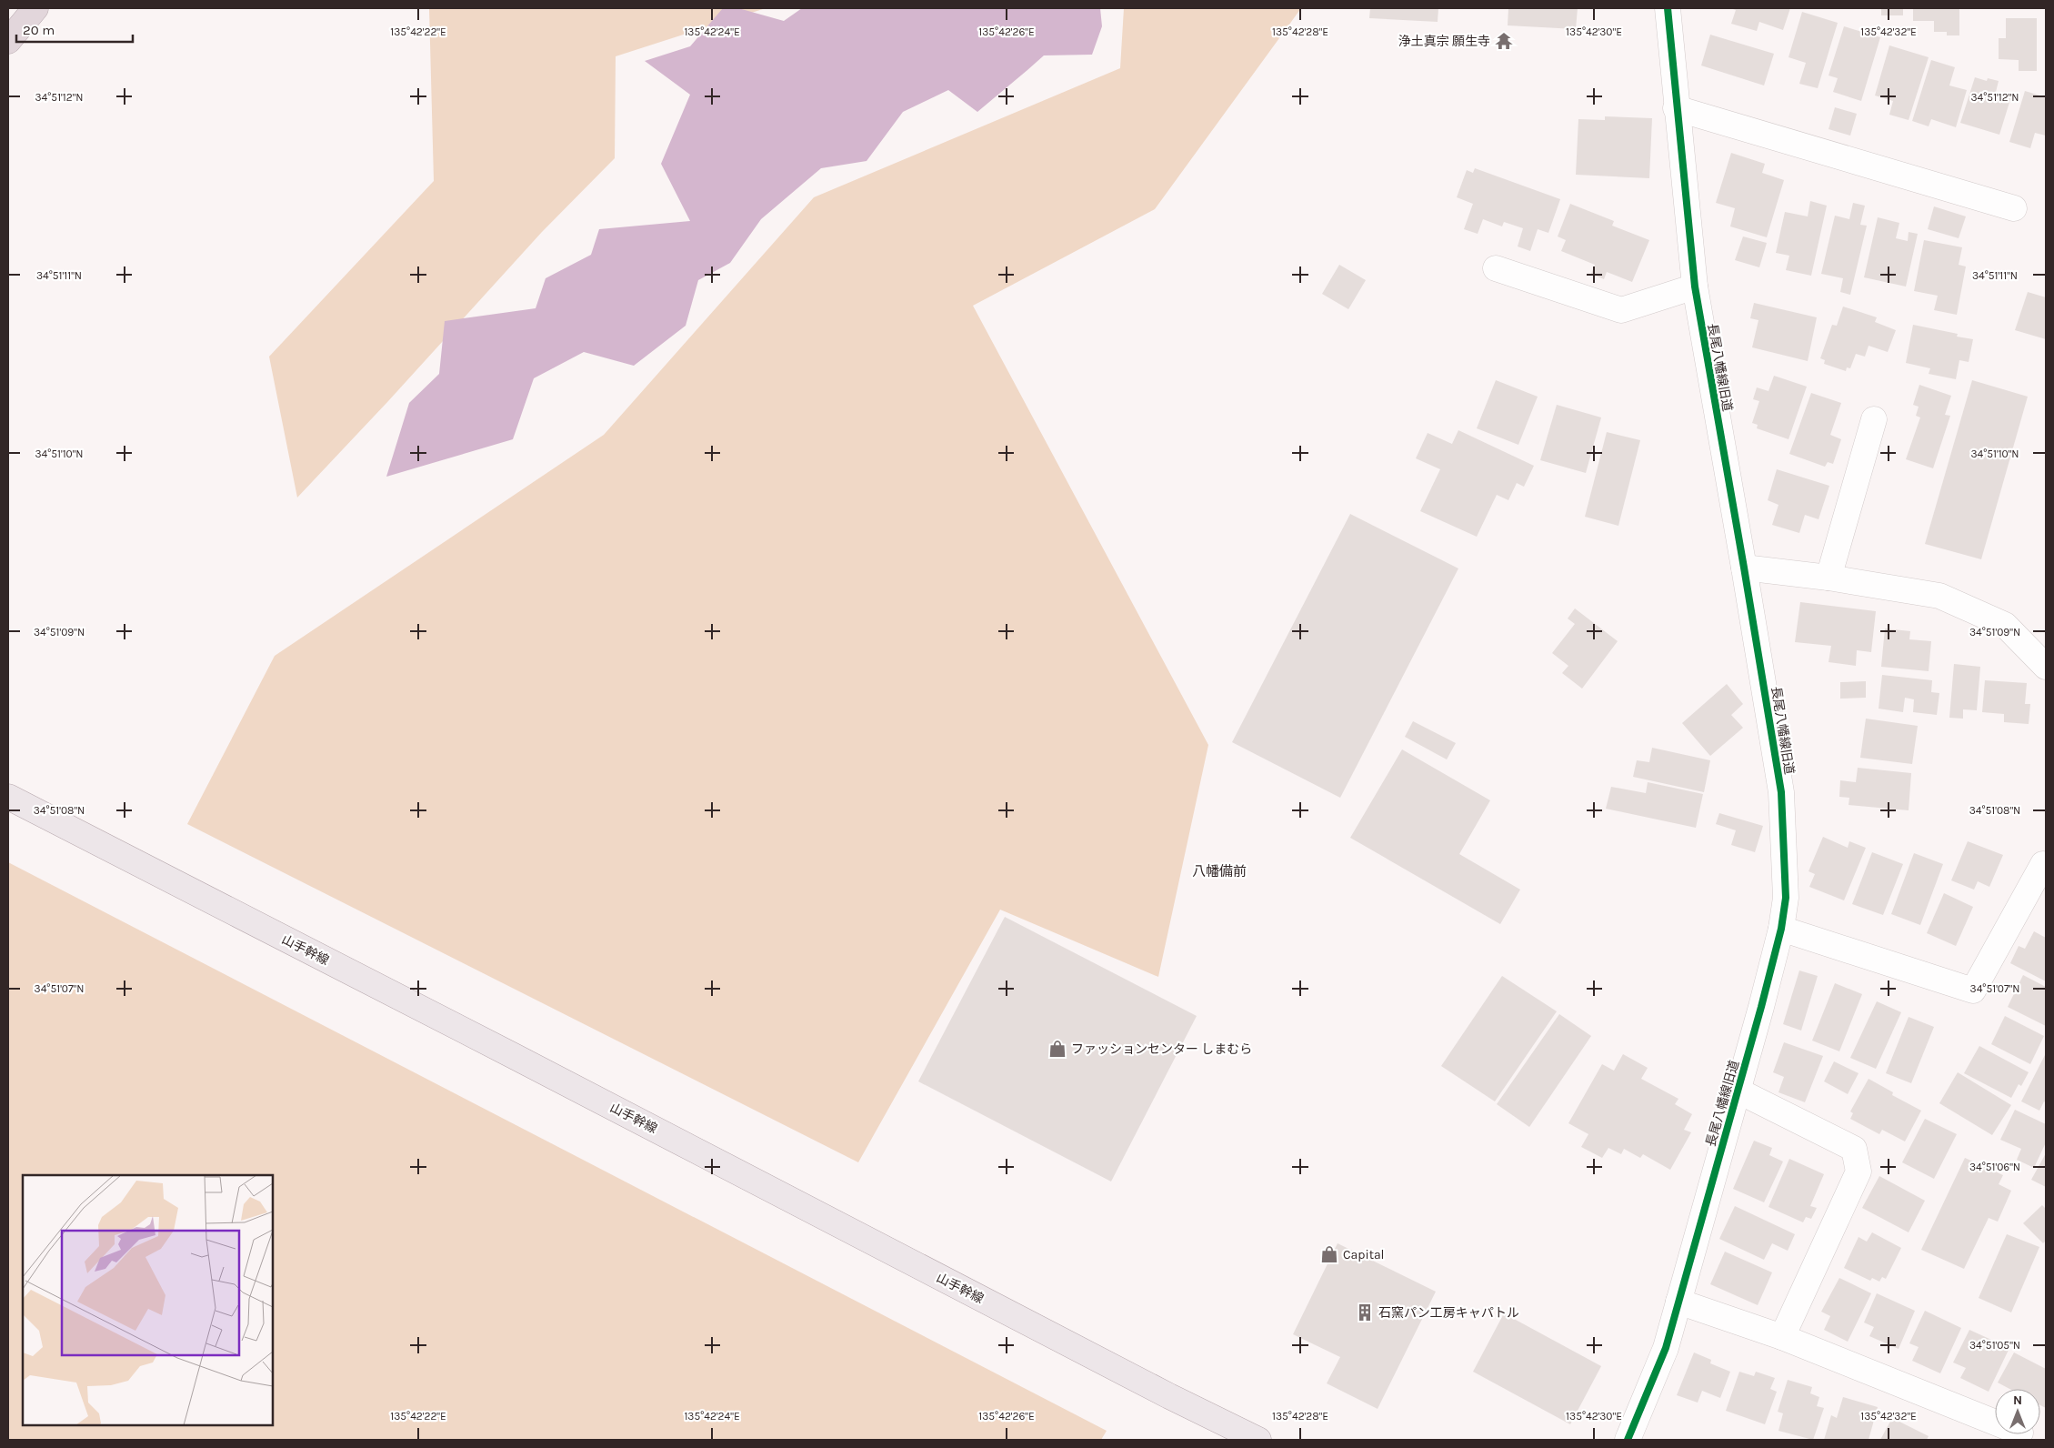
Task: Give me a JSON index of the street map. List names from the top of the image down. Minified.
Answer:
{"streets":{"main road":["山手幹線"],"street":["長尾八幡線旧道"]},"districts":["八幡備前"],"places":{"temple":["浄土真宗 願生寺"],"shop":["ファッションセンター しまむら","Capital"],"building":["石窯パン工房キャパトル"]},"scale_bar":"20 m","north":"top","coordinates":["135°42'22\"E","135°42'24\"E","135°42'26\"E","135°42'28\"E","135°42'30\"E","135°42'32\"E","34°51'12\"N","34°51'11\"N","34°51'10\"N","34°51'09\"N","34°51'08\"N","34°51'07\"N","34°51'06\"N","34°51'05\"N"]}
